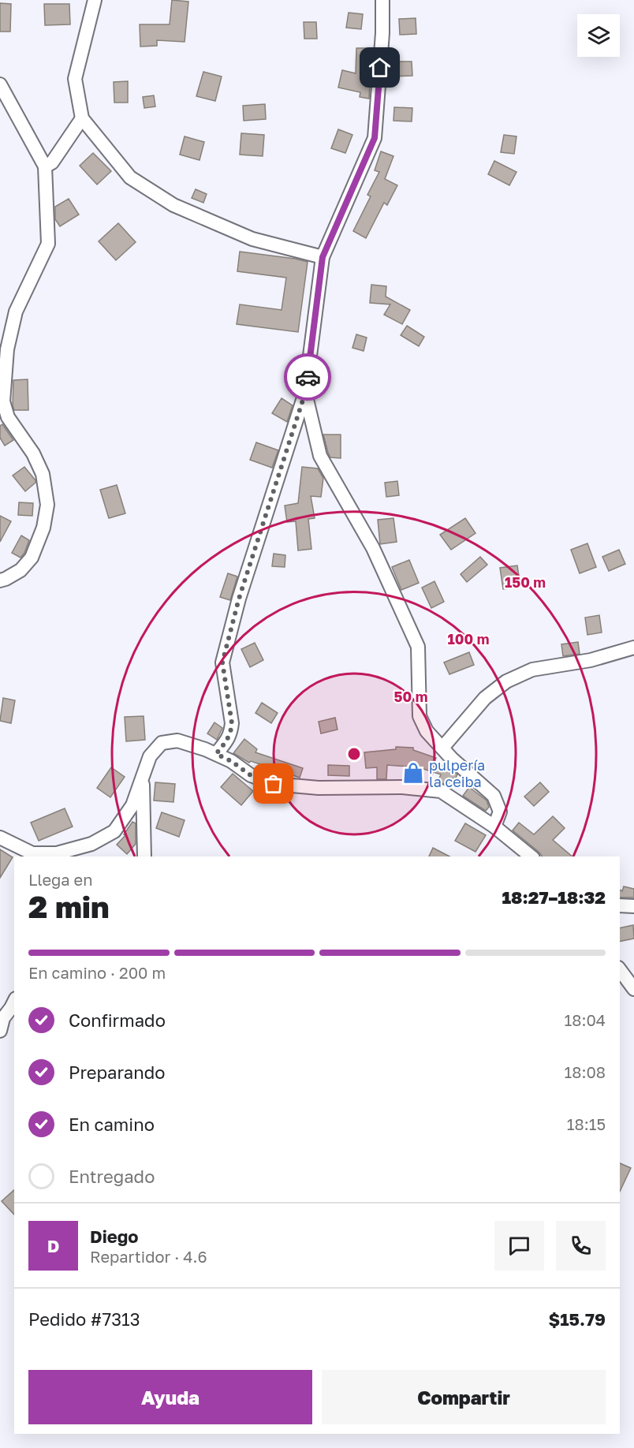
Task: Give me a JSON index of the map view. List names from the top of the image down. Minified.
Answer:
{"places":{"shop":["pulpería la ceiba"]},"page":{"heading":["2 min","Llega en","18:27–18:32"],"panel":["Diego","Repartidor · 4.6","Pedido #7313","$15.79"],"bar":"En camino · 200 m","list":[["Confirmado","18:04"],["Preparando","18:08"],["En camino","18:15"],"Entregado"],"round":"D","buttons":["Ayuda","Compartir"]},"rings":["150 m","100 m","50 m"]}
